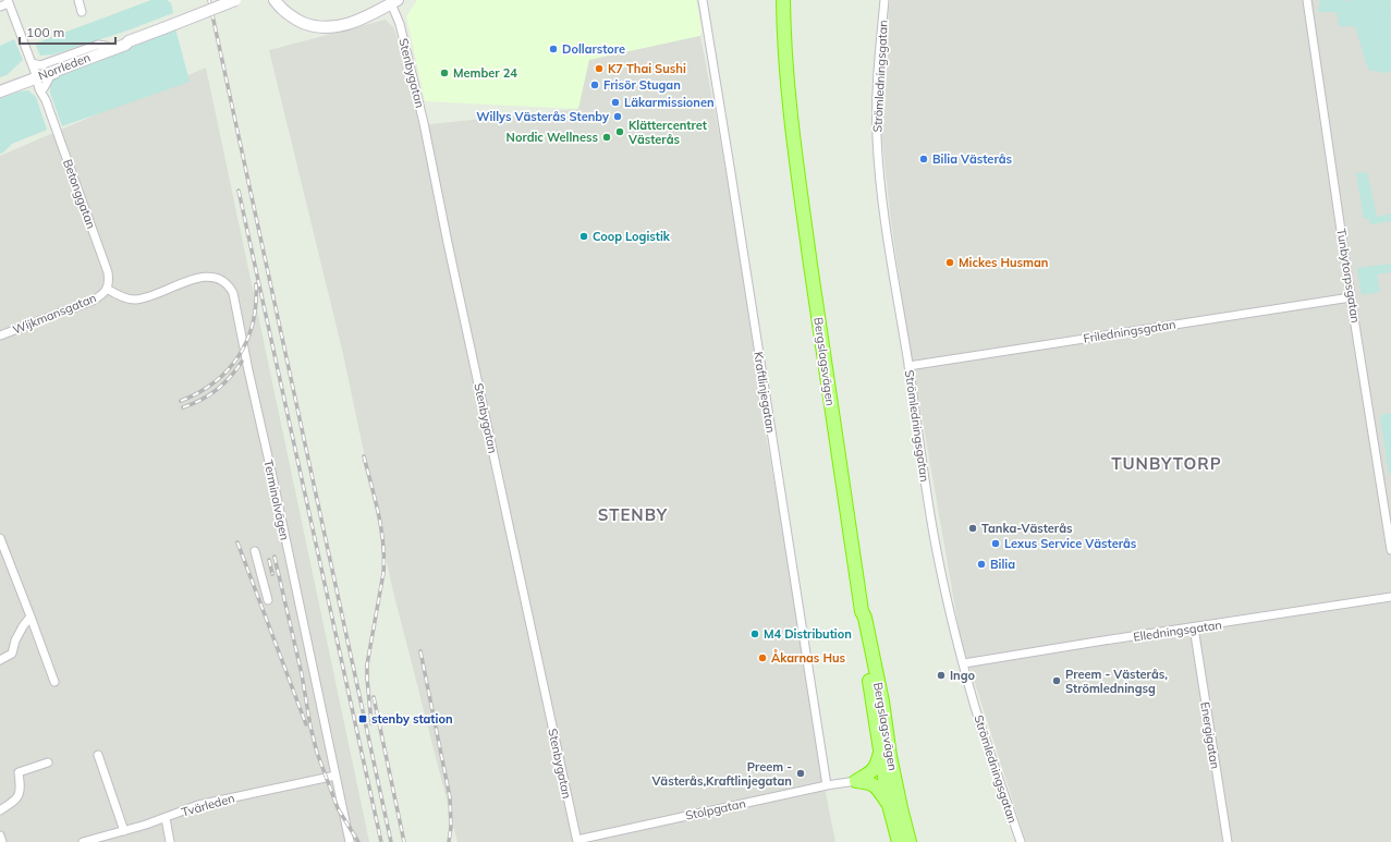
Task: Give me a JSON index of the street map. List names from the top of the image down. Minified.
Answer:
{"streets":{"highway":["Bergslagsvägen"],"main road":["Norrleden"],"street":["Stenbygatan","Strömledningsgatan","Betonggatan","Tunbytorpsgatan","Wijkmansgatan","Friledningsgatan","Kraftlinjegatan","Terminalvägen","Elledningsgatan","Energigatan","Tvärleden","Stolpgatan"]},"crossings":[["Norrleden","Betonggatan"],["Stenbygatan","Stolpgatan"],["Strömledningsgatan","Friledningsgatan"],["Strömledningsgatan","Elledningsgatan"],["Betonggatan","Wijkmansgatan"],["Betonggatan","Terminalvägen"],["Tunbytorpsgatan","Friledningsgatan"],["Wijkmansgatan","Terminalvägen"],["Kraftlinjegatan","Stolpgatan"],["Terminalvägen","Tvärleden"],["Elledningsgatan","Energigatan"]],"districts":["TUNBYTORP","STENBY"],"places":{"other":["Dollarstore","K7 Thai Sushi","Member 24","Frisör Stugan","Läkarmissionen","Willys Västerås Stenby","Klättercentret Västerås","Nordic Wellness","Bilia Västerås","Coop Logistik","Mickes Husman","Tanka-Västerås","Lexus Service Västerås","Bilia","M4 Distribution","Åkarnas Hus","Ingo","Preem - Västerås, Strömledningsg","Preem - Västerås,Kraftlinjegatan"],"transit":["stenby station"]},"scale_bar":"100 m"}
